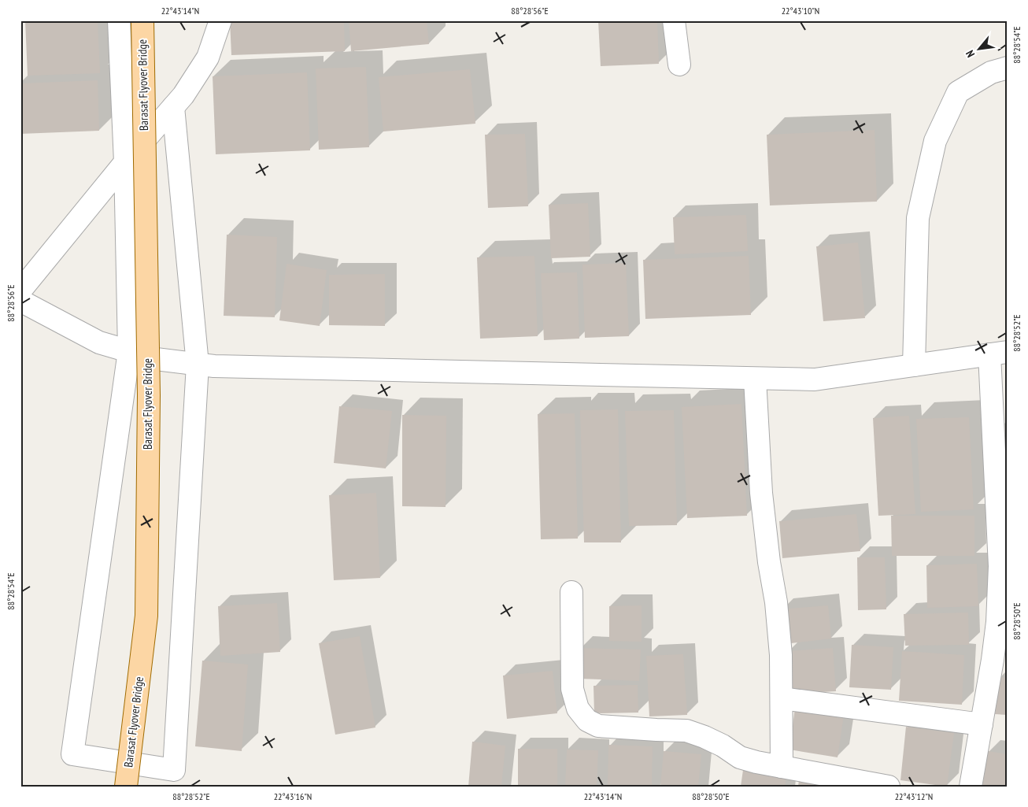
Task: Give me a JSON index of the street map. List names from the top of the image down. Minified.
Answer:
{"streets":{"main road":["Barasat Flyover Bridge"]},"north":"bottom left","coordinates":["22°43'14\"N","88°28'56\"E","22°43'10\"N","88°28'54\"E","88°28'52\"E","88°28'50\"E","22°43'16\"N","22°43'12\"N"]}
